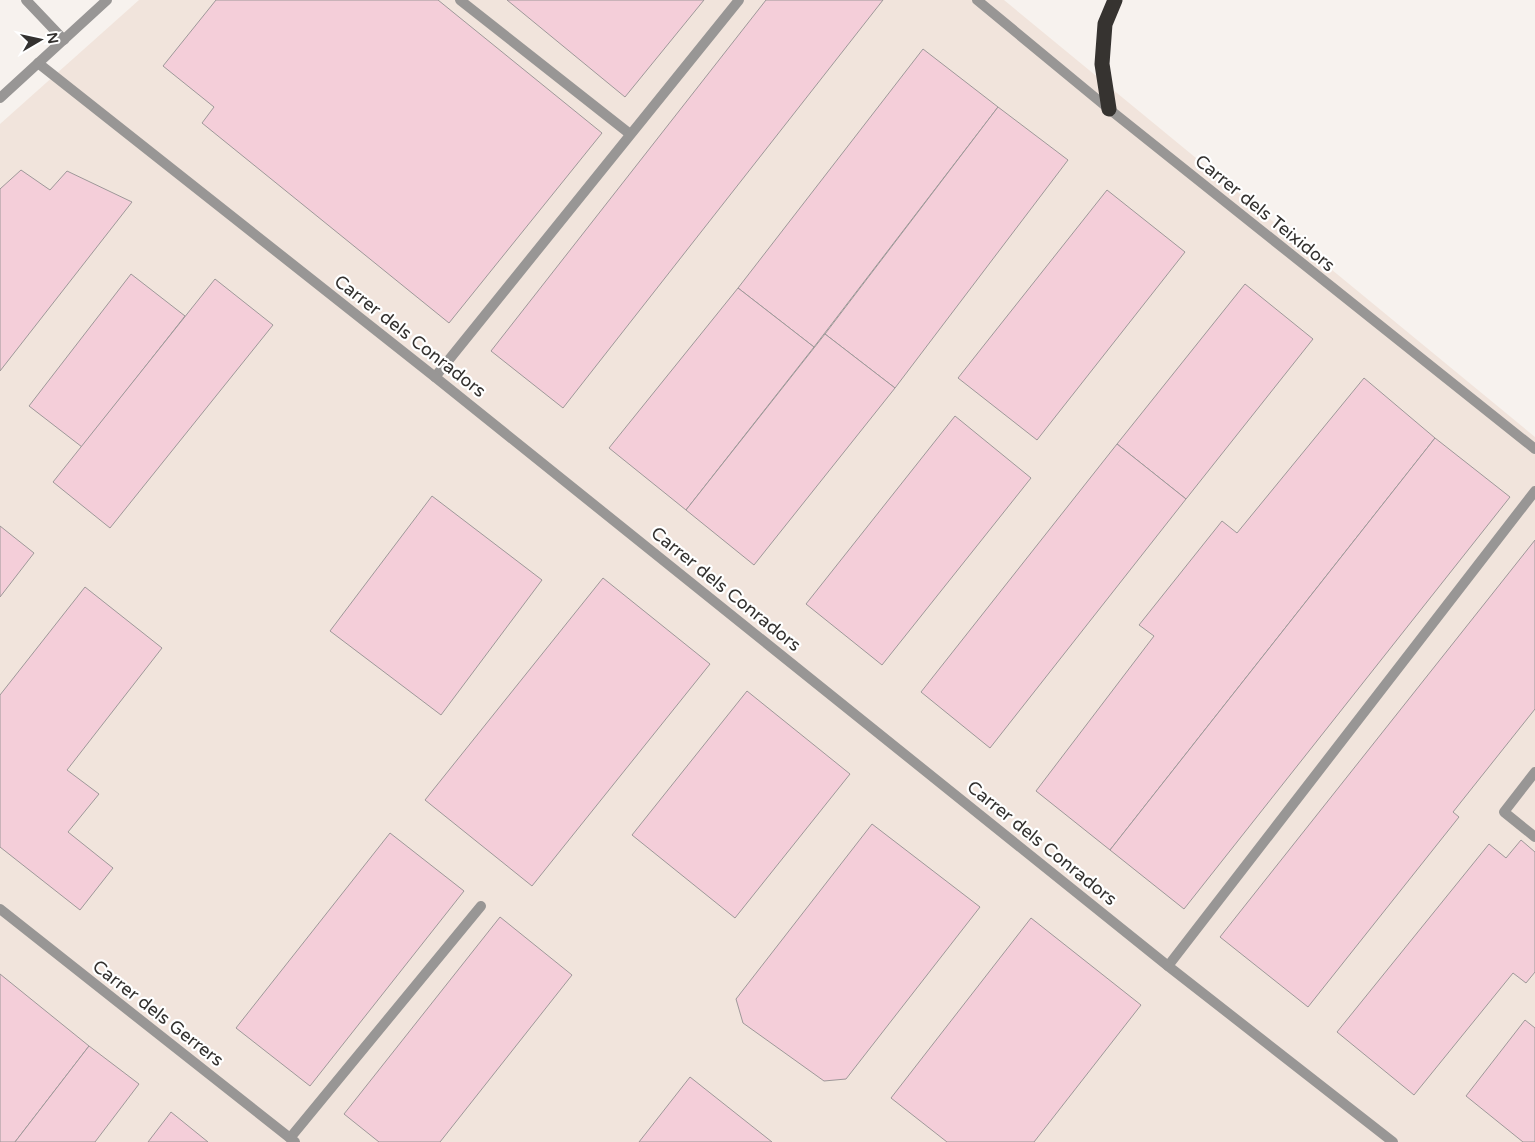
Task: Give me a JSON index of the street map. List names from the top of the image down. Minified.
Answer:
{"streets":{"street":["Carrer dels Teixidors","Carrer dels Conradors","Carrer dels Gerrers"]},"north":"right"}
